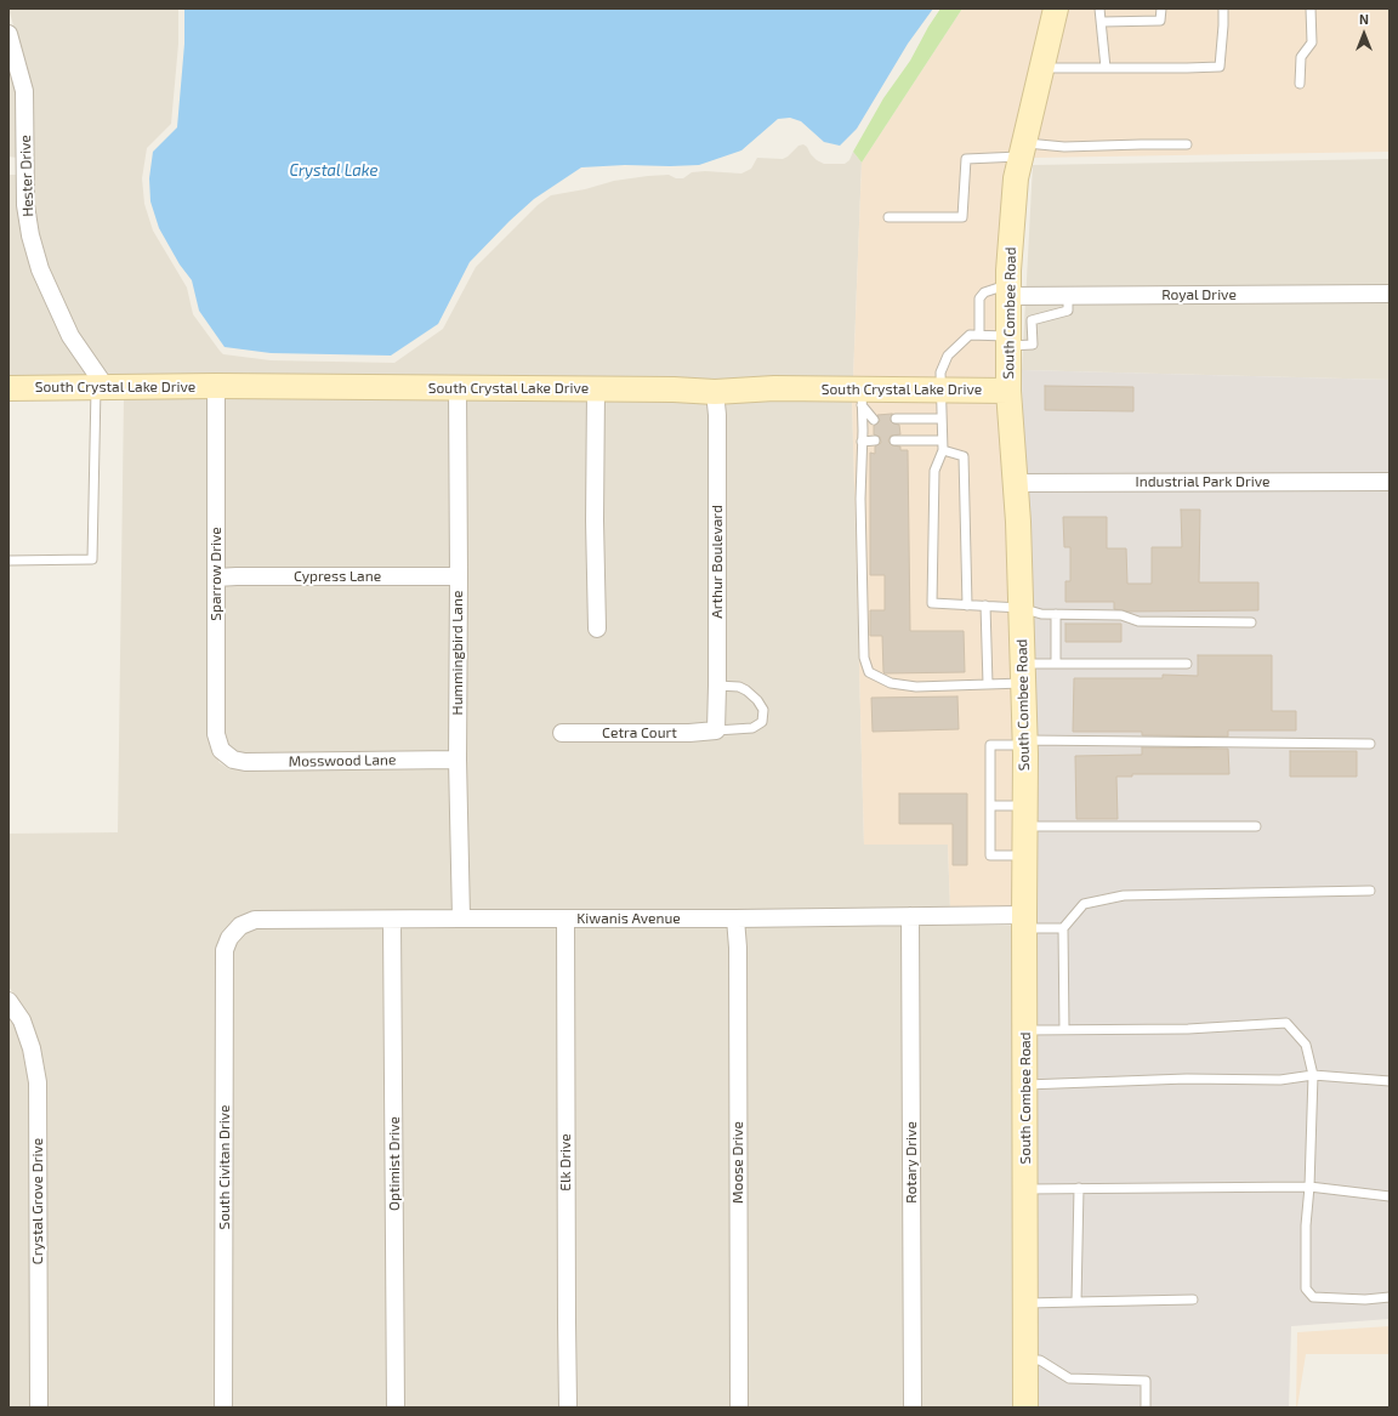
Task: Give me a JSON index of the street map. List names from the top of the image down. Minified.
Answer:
{"streets":{"main road":["South Combee Road","South Crystal Lake Drive"],"street":["Hester Drive","Royal Drive","Industrial Park Drive","Arthur Boulevard","Sparrow Drive","Cypress Lane","Hummingbird Lane","Cetra Court","Mosswood Lane","Kiwanis Avenue","Elk Drive","Moose Drive","Rotary Drive","Optimist Drive","South Civitan Drive","Crystal Grove Drive"]},"crossings":[["Hester Drive","South Crystal Lake Drive"],["Royal Drive","South Combee Road"],["South Combee Road","South Crystal Lake Drive"],["South Combee Road","Industrial Park Drive"],["South Combee Road","Kiwanis Avenue"],["South Crystal Lake Drive","Arthur Boulevard"],["South Crystal Lake Drive","Sparrow Drive"],["South Crystal Lake Drive","Hummingbird Lane"],["Arthur Boulevard","Cetra Court"],["Sparrow Drive","Cypress Lane"],["Sparrow Drive","Mosswood Lane"],["Cypress Lane","Hummingbird Lane"],["Hummingbird Lane","Mosswood Lane"],["Hummingbird Lane","Kiwanis Avenue"],["Kiwanis Avenue","Elk Drive"],["Kiwanis Avenue","Moose Drive"],["Kiwanis Avenue","Rotary Drive"],["Kiwanis Avenue","Optimist Drive"],["Kiwanis Avenue","South Civitan Drive"]],"water":["Crystal Lake"],"north":"top"}
